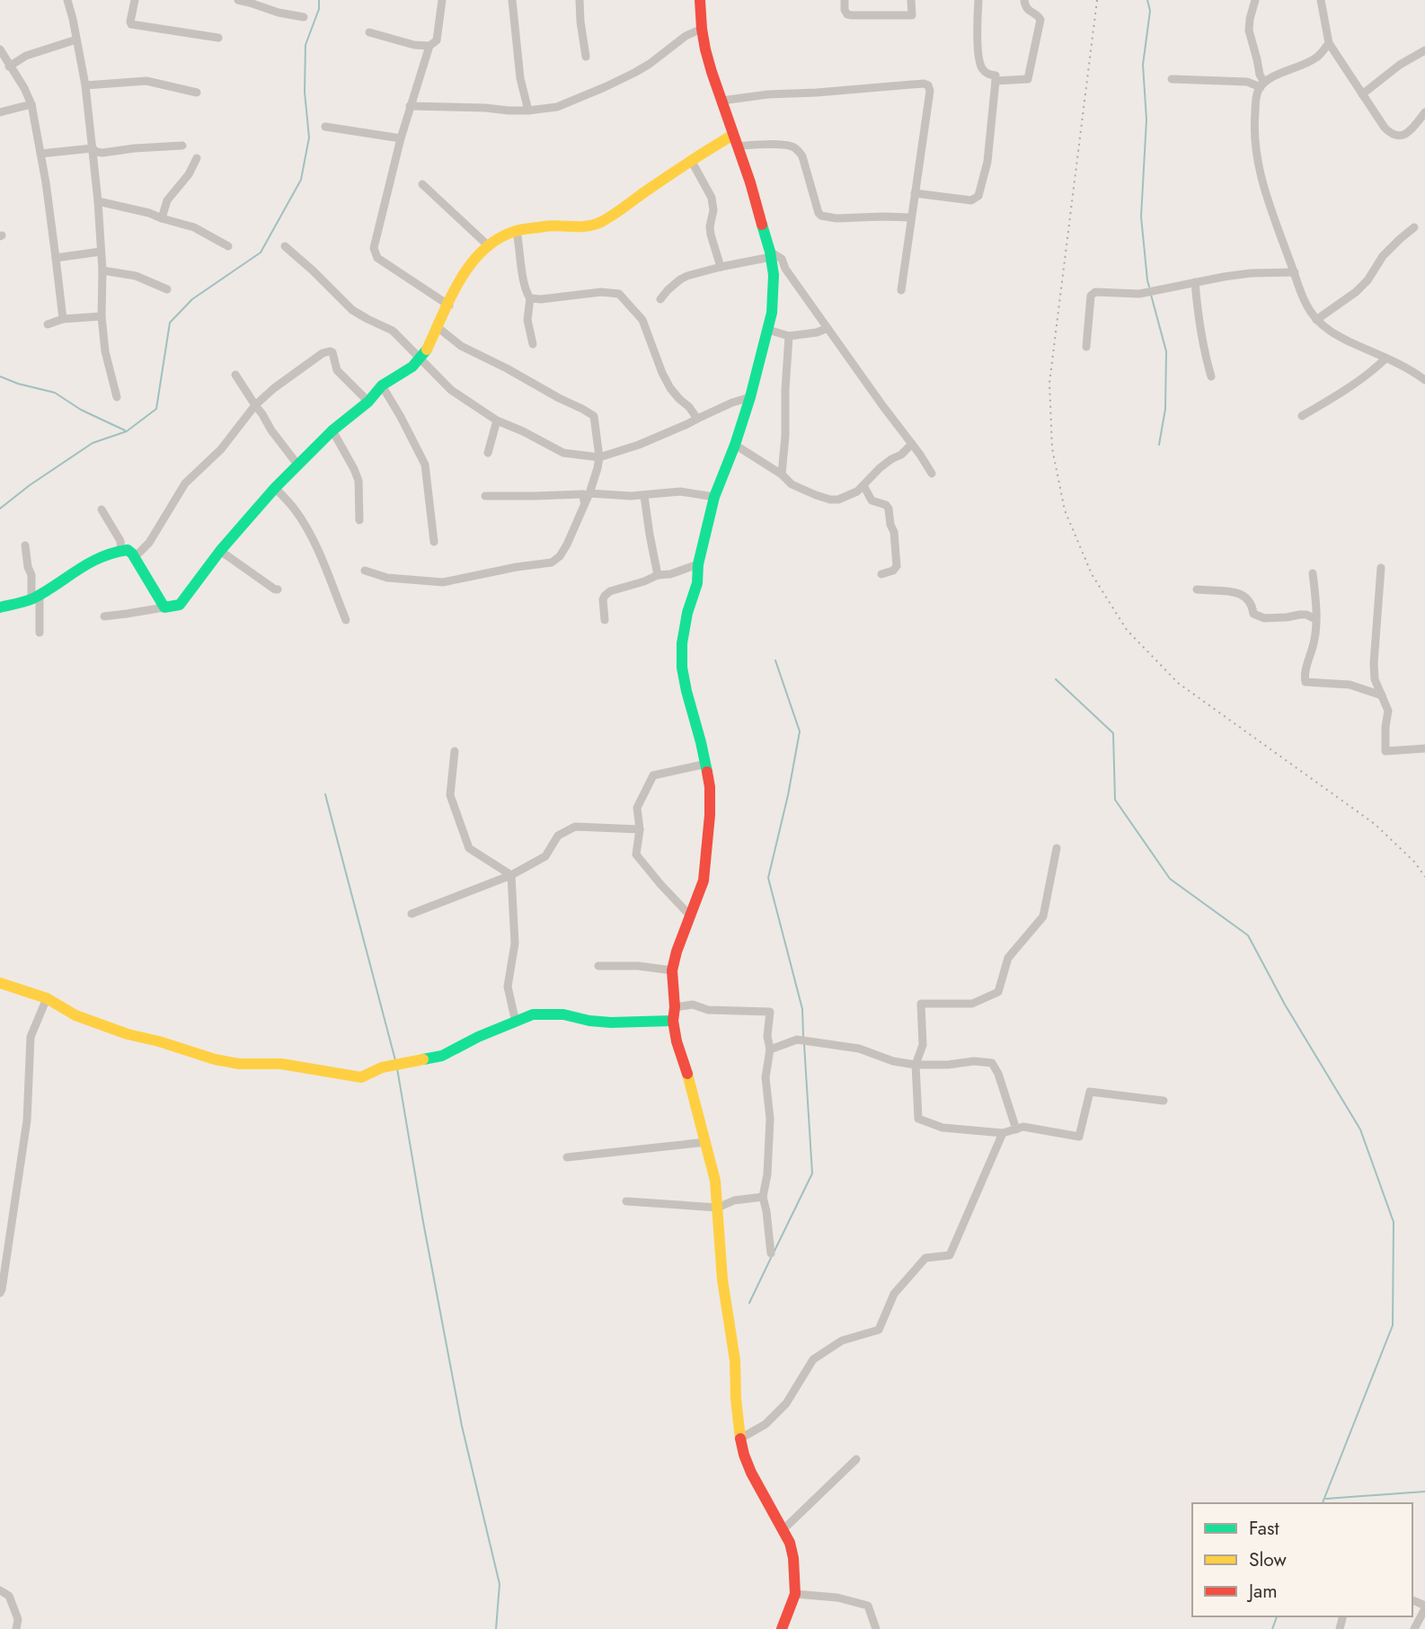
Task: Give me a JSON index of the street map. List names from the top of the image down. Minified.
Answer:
{"legend":["Fast","Slow","Jam"]}
